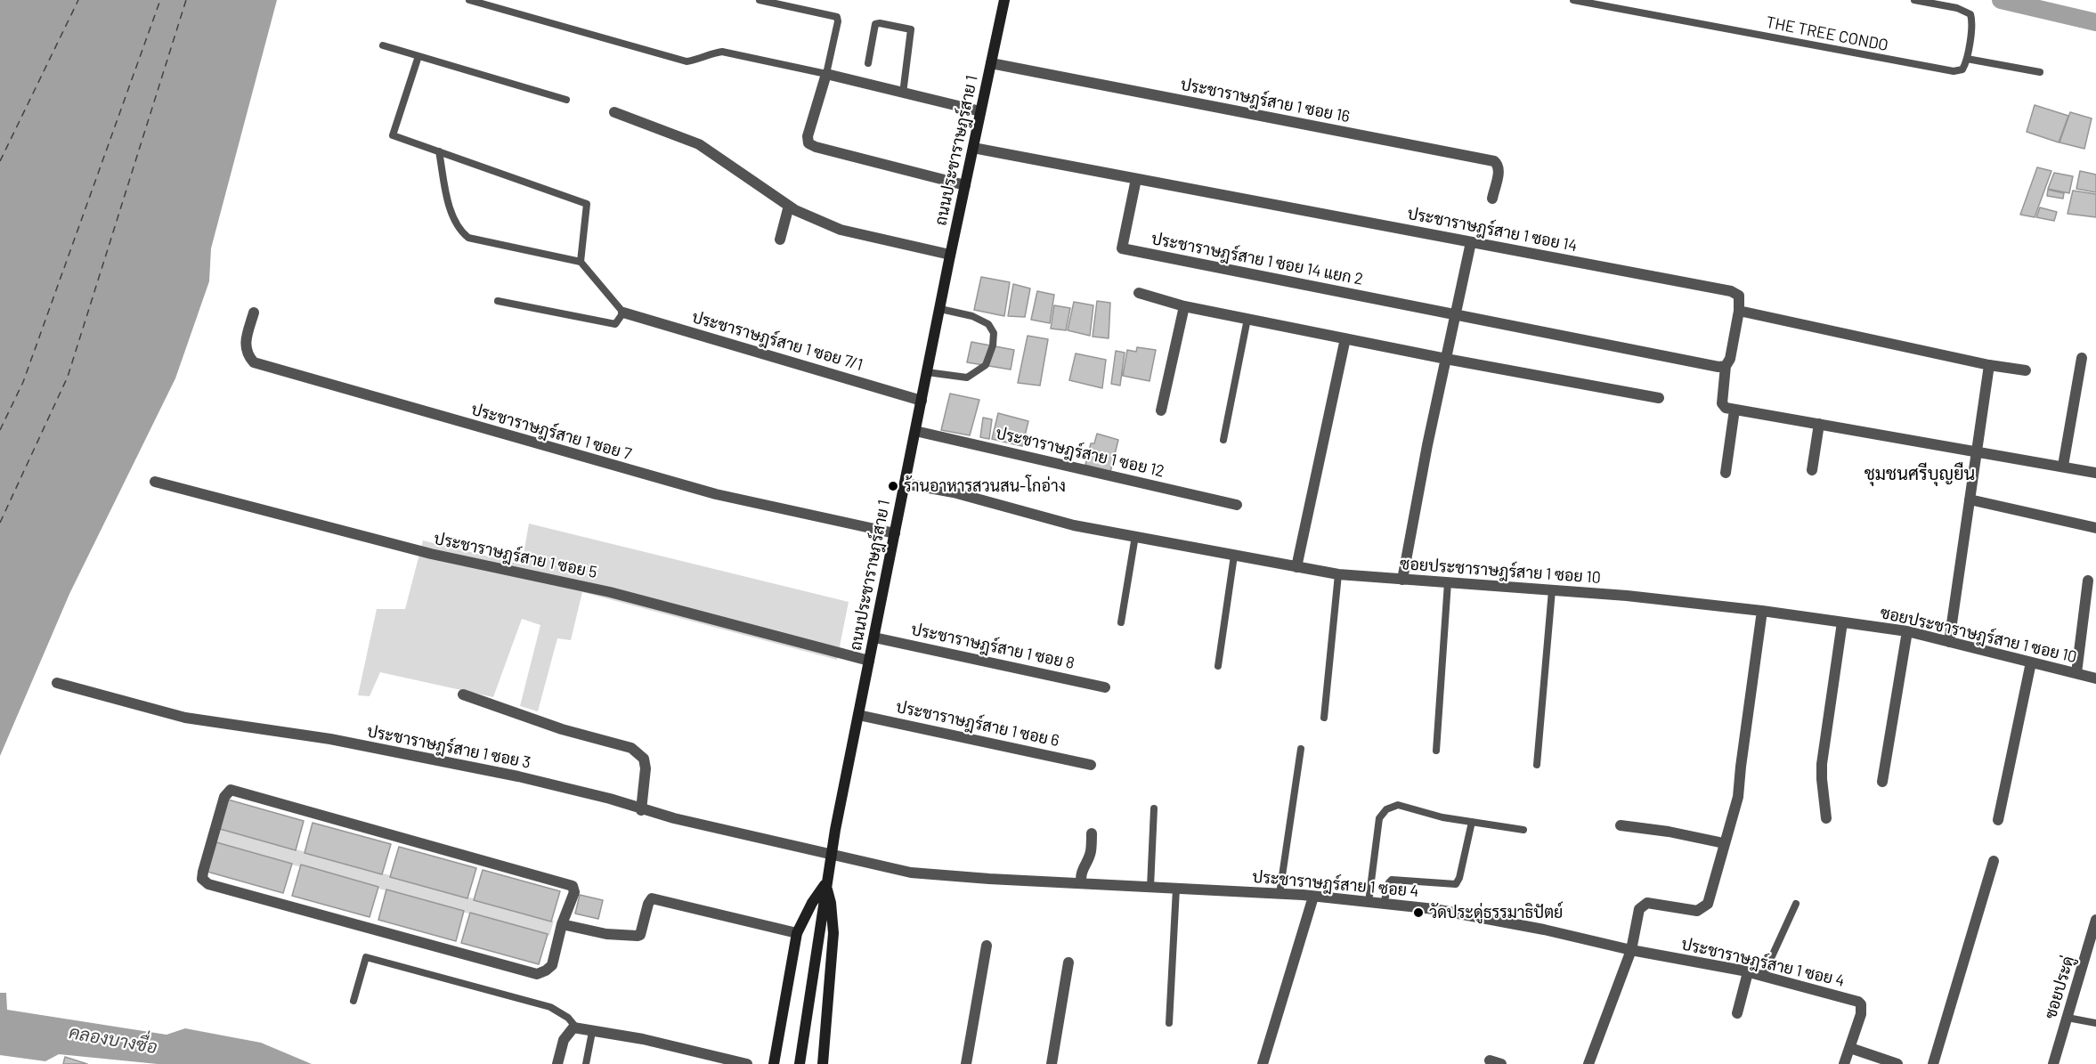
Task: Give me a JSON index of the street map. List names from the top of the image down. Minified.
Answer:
{"streets":{"main road":["ถนนประชาราษฎร์สาย 1"],"street":["ประชาราษฎร์สาย 1 ซอย 16","ประชาราษฎร์สาย 1 ซอย 14","ประชาราษฎร์สาย 1 ซอย 14 แยก 2","ประชาราษฎร์สาย 1 ซอย 7/1","ประชาราษฎร์สาย 1 ซอย 7","ประชาราษฎร์สาย 1 ซอย 12","ประชาราษฎร์สาย 1 ซอย 5","ซอยประชาราษฎร์สาย 1 ซอย 10","ประชาราษฎร์สาย 1 ซอย 8","ประชาราษฎร์สาย 1 ซอย 6","ประชาราษฎร์สาย 1 ซอย 3","ประชาราษฎร์สาย 1 ซอย 4","ซอยประดู่"],"lane":["THE TREE CONDO"]},"crossings":[["ประชาราษฎร์สาย 1 ซอย 16","ถนนประชาราษฎร์สาย 1"],["ถนนประชาราษฎร์สาย 1","ประชาราษฎร์สาย 1 ซอย 14"],["ถนนประชาราษฎร์สาย 1","ประชาราษฎร์สาย 1 ซอย 7/1"],["ถนนประชาราษฎร์สาย 1","ประชาราษฎร์สาย 1 ซอย 7"],["ถนนประชาราษฎร์สาย 1","ประชาราษฎร์สาย 1 ซอย 12"],["ถนนประชาราษฎร์สาย 1","ประชาราษฎร์สาย 1 ซอย 5"],["ถนนประชาราษฎร์สาย 1","ซอยประชาราษฎร์สาย 1 ซอย 10"],["ถนนประชาราษฎร์สาย 1","ประชาราษฎร์สาย 1 ซอย 8"],["ถนนประชาราษฎร์สาย 1","ประชาราษฎร์สาย 1 ซอย 6"],["ถนนประชาราษฎร์สาย 1","ประชาราษฎร์สาย 1 ซอย 3"],["ถนนประชาราษฎร์สาย 1","ประชาราษฎร์สาย 1 ซอย 4"],["ประชาราษฎร์สาย 1 ซอย 14","ประชาราษฎร์สาย 1 ซอย 14 แยก 2"],["ประชาราษฎร์สาย 1 ซอย 3","ประชาราษฎร์สาย 1 ซอย 4"]],"districts":["ชุมชนศรีบุญยืน"],"water":["คลองบางซื่อ"],"places":["ร้านอาหารสวนสน-โกอ่าง","วัดประดู่ธรรมาธิปัตย์"]}
